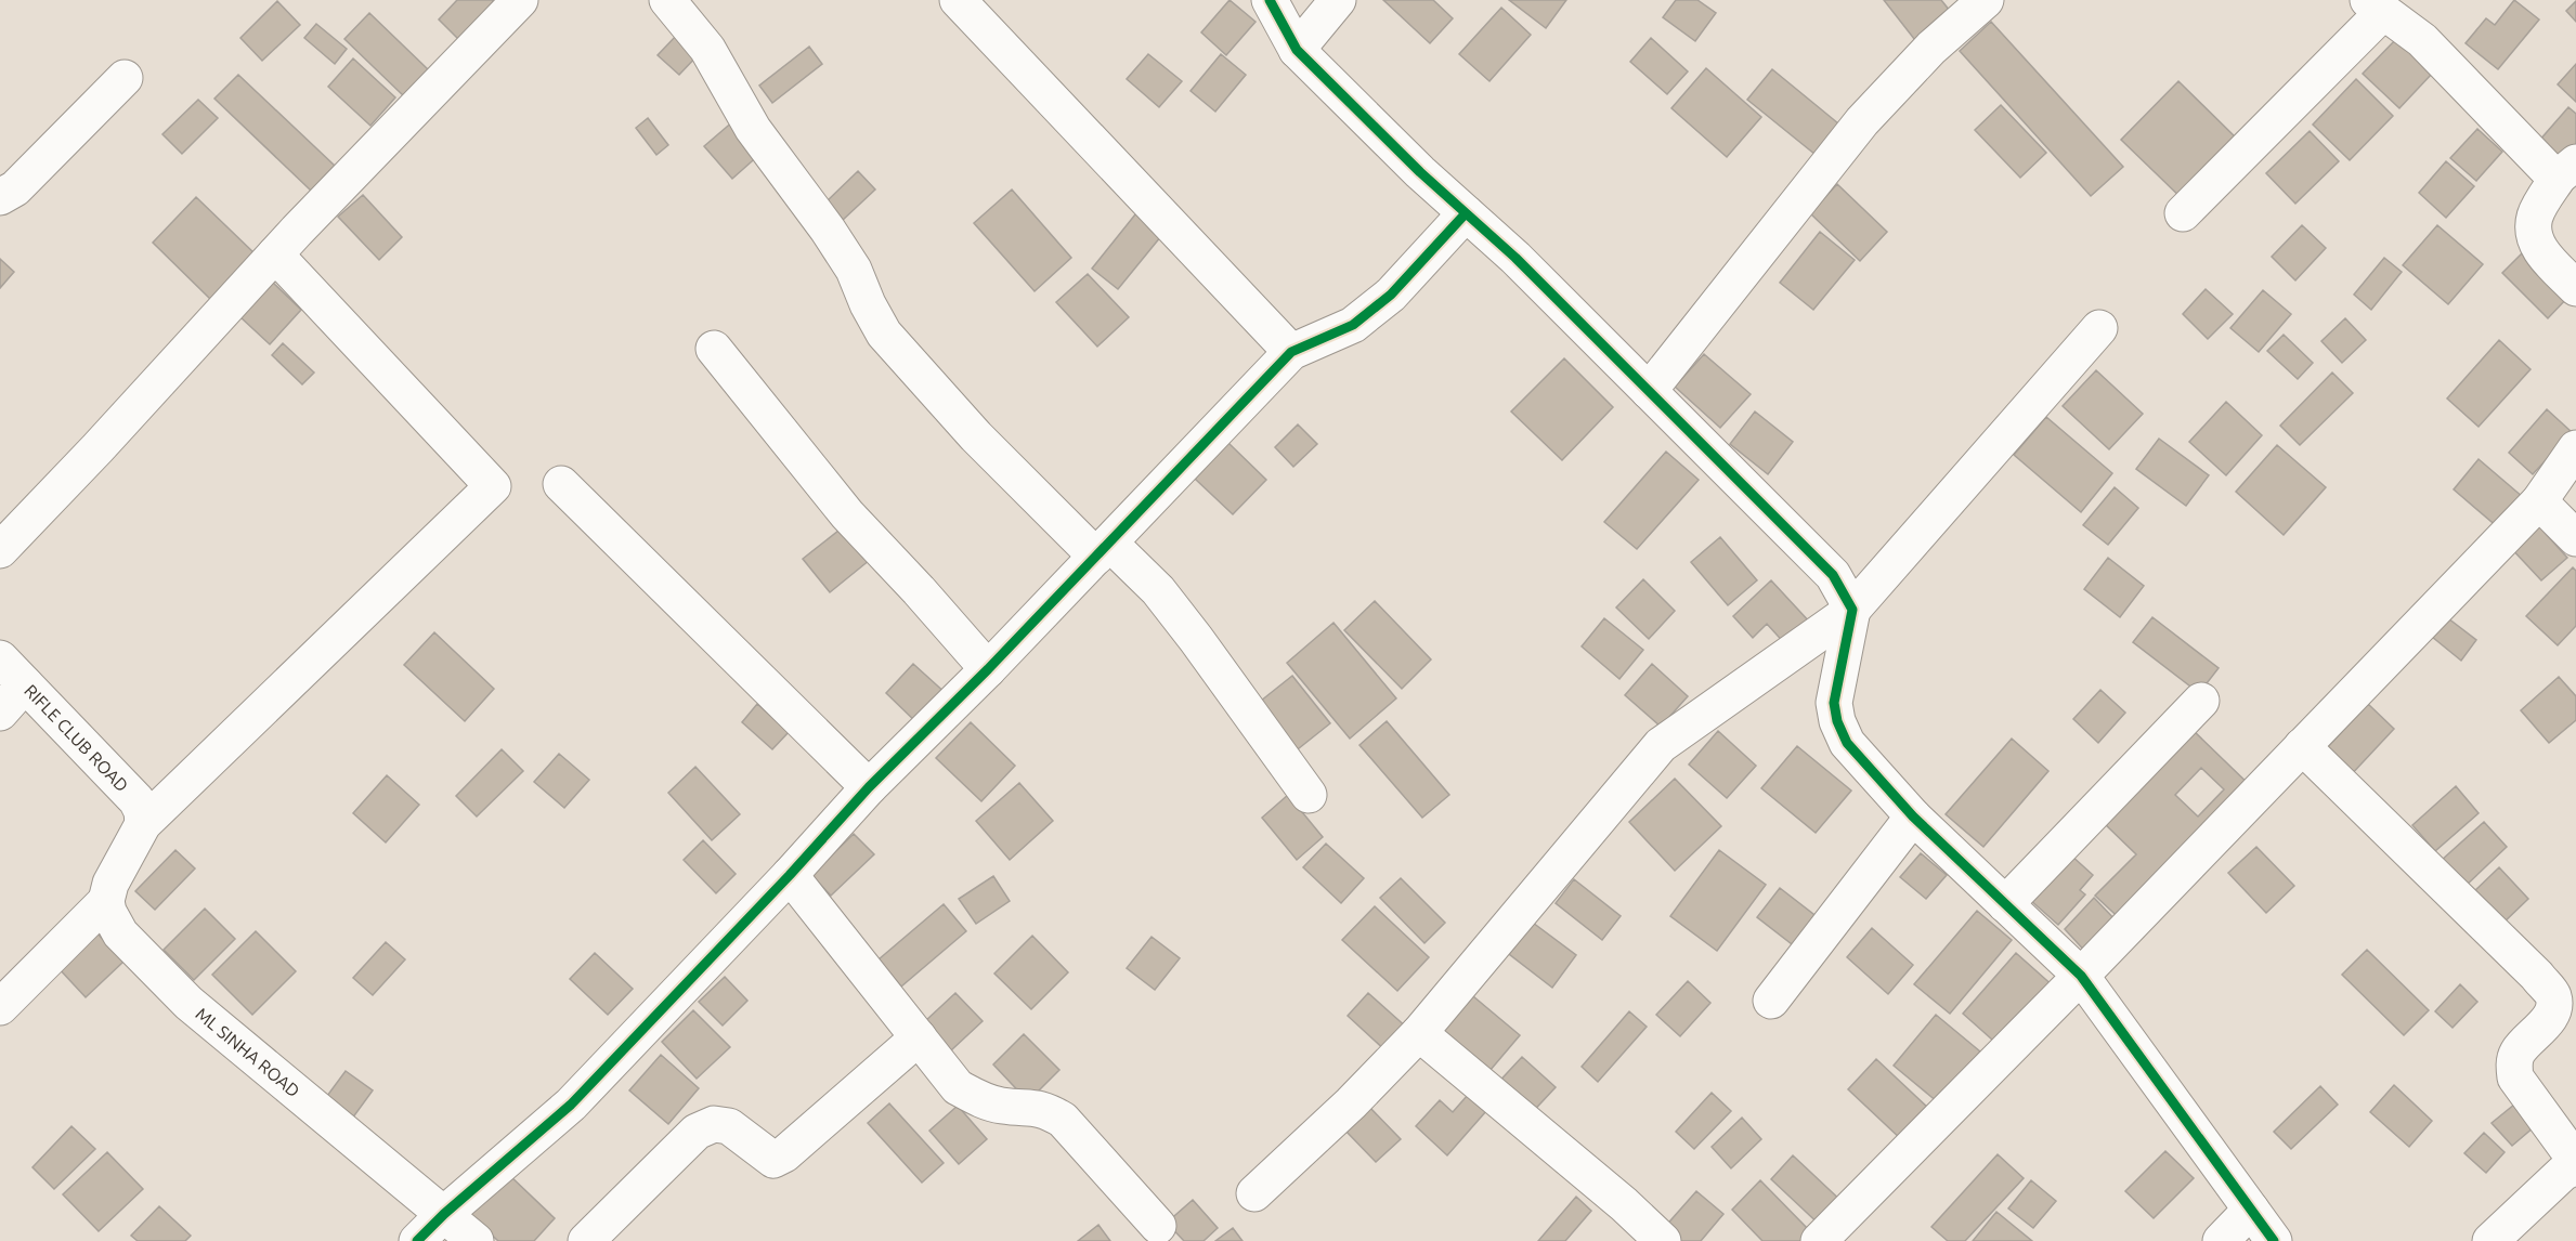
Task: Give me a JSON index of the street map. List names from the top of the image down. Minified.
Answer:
{"streets":{"street":["RIFLE CLUB ROAD","ML SINHA ROAD"]}}
